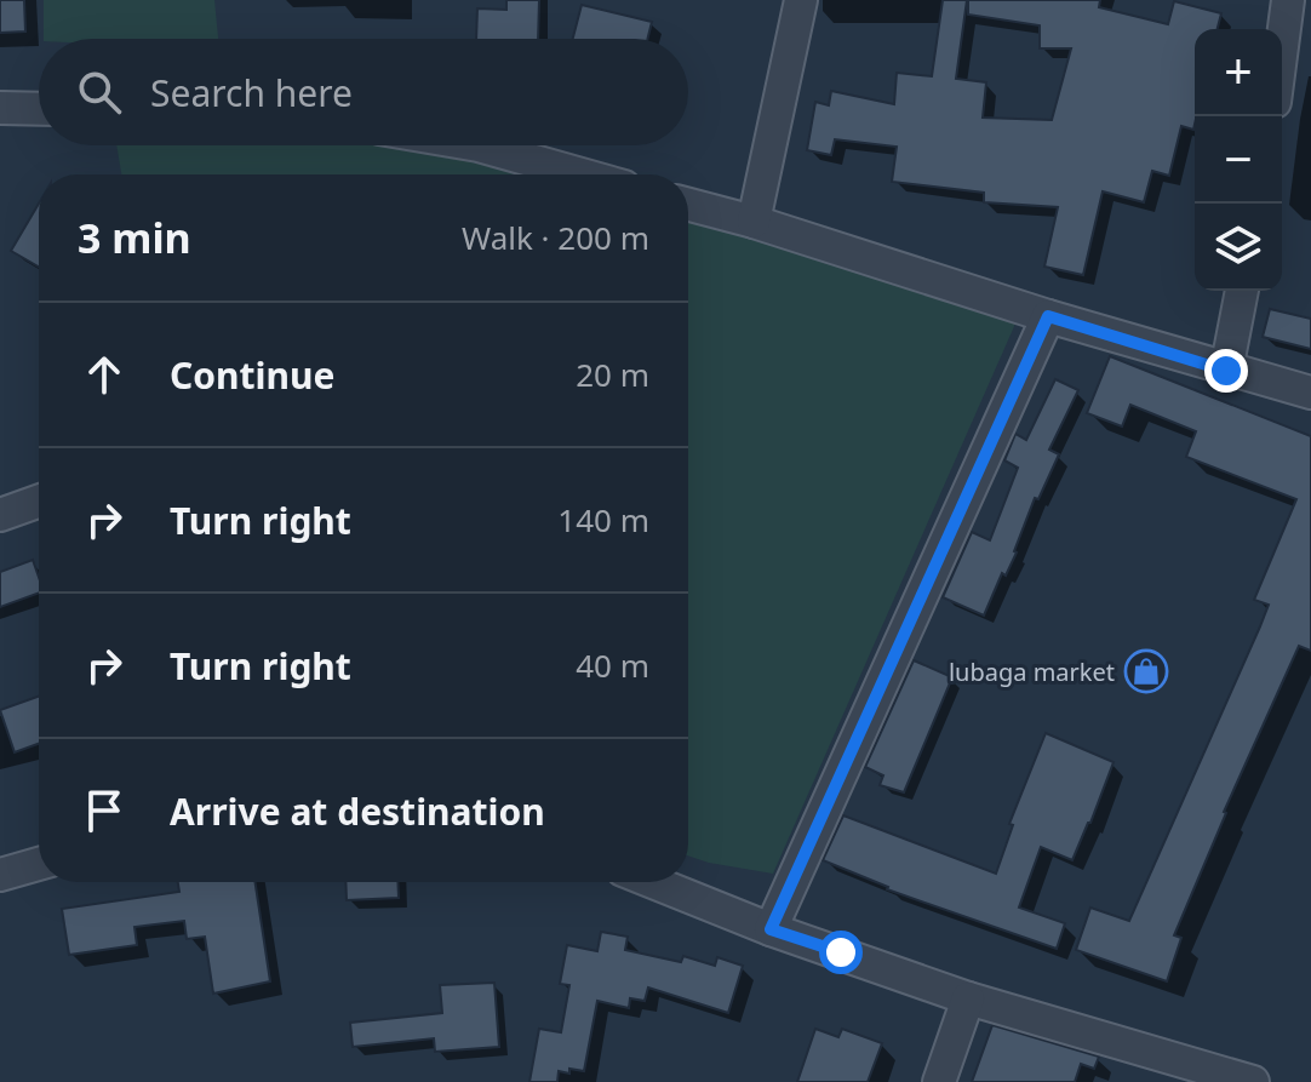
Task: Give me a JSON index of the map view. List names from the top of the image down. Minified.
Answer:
{"places":{"shop":["lubaga market"]},"page":{"map_buttons":["+","−"],"search":"Search here","heading":["3 min","Walk · 200 m"],"list":[["Continue","20 m"],["Turn right","140 m"],["Turn right","40 m"],"Arrive at destination"]}}
